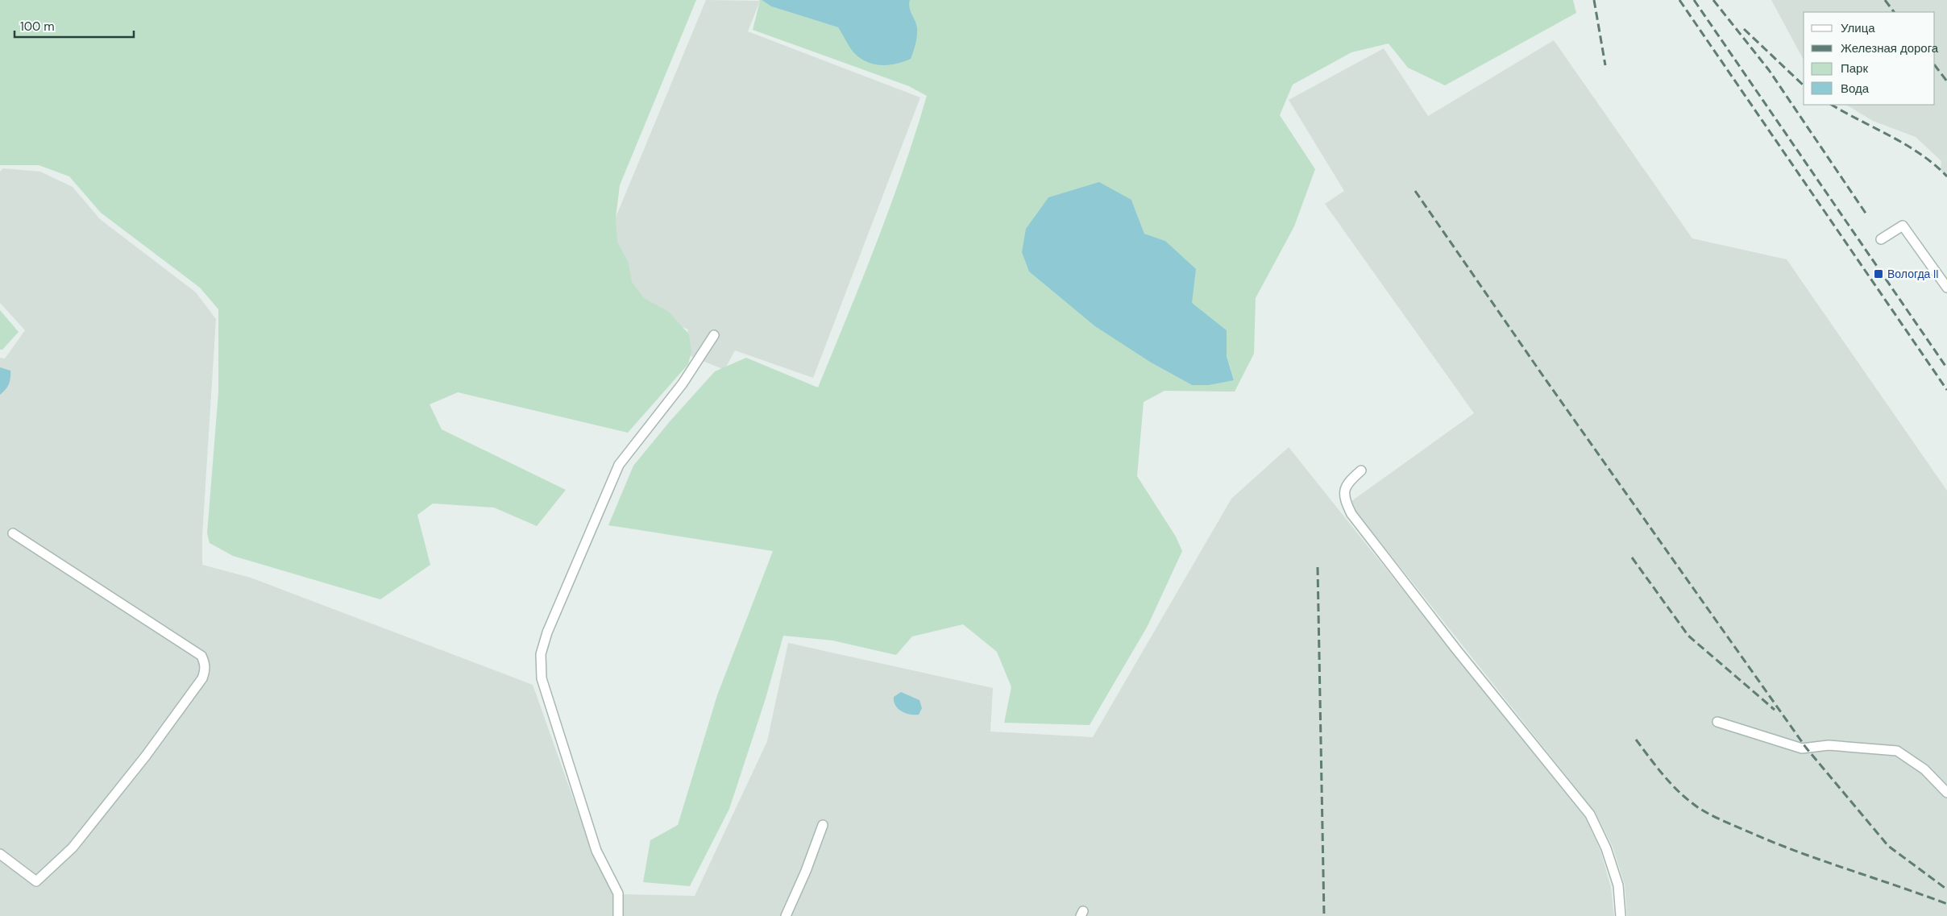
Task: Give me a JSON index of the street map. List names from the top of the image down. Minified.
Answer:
{"places":{"transit":["Вологда II"]},"legend":["Улица","Железная дорога","Парк","Вода"],"scale_bar":"100 m"}
